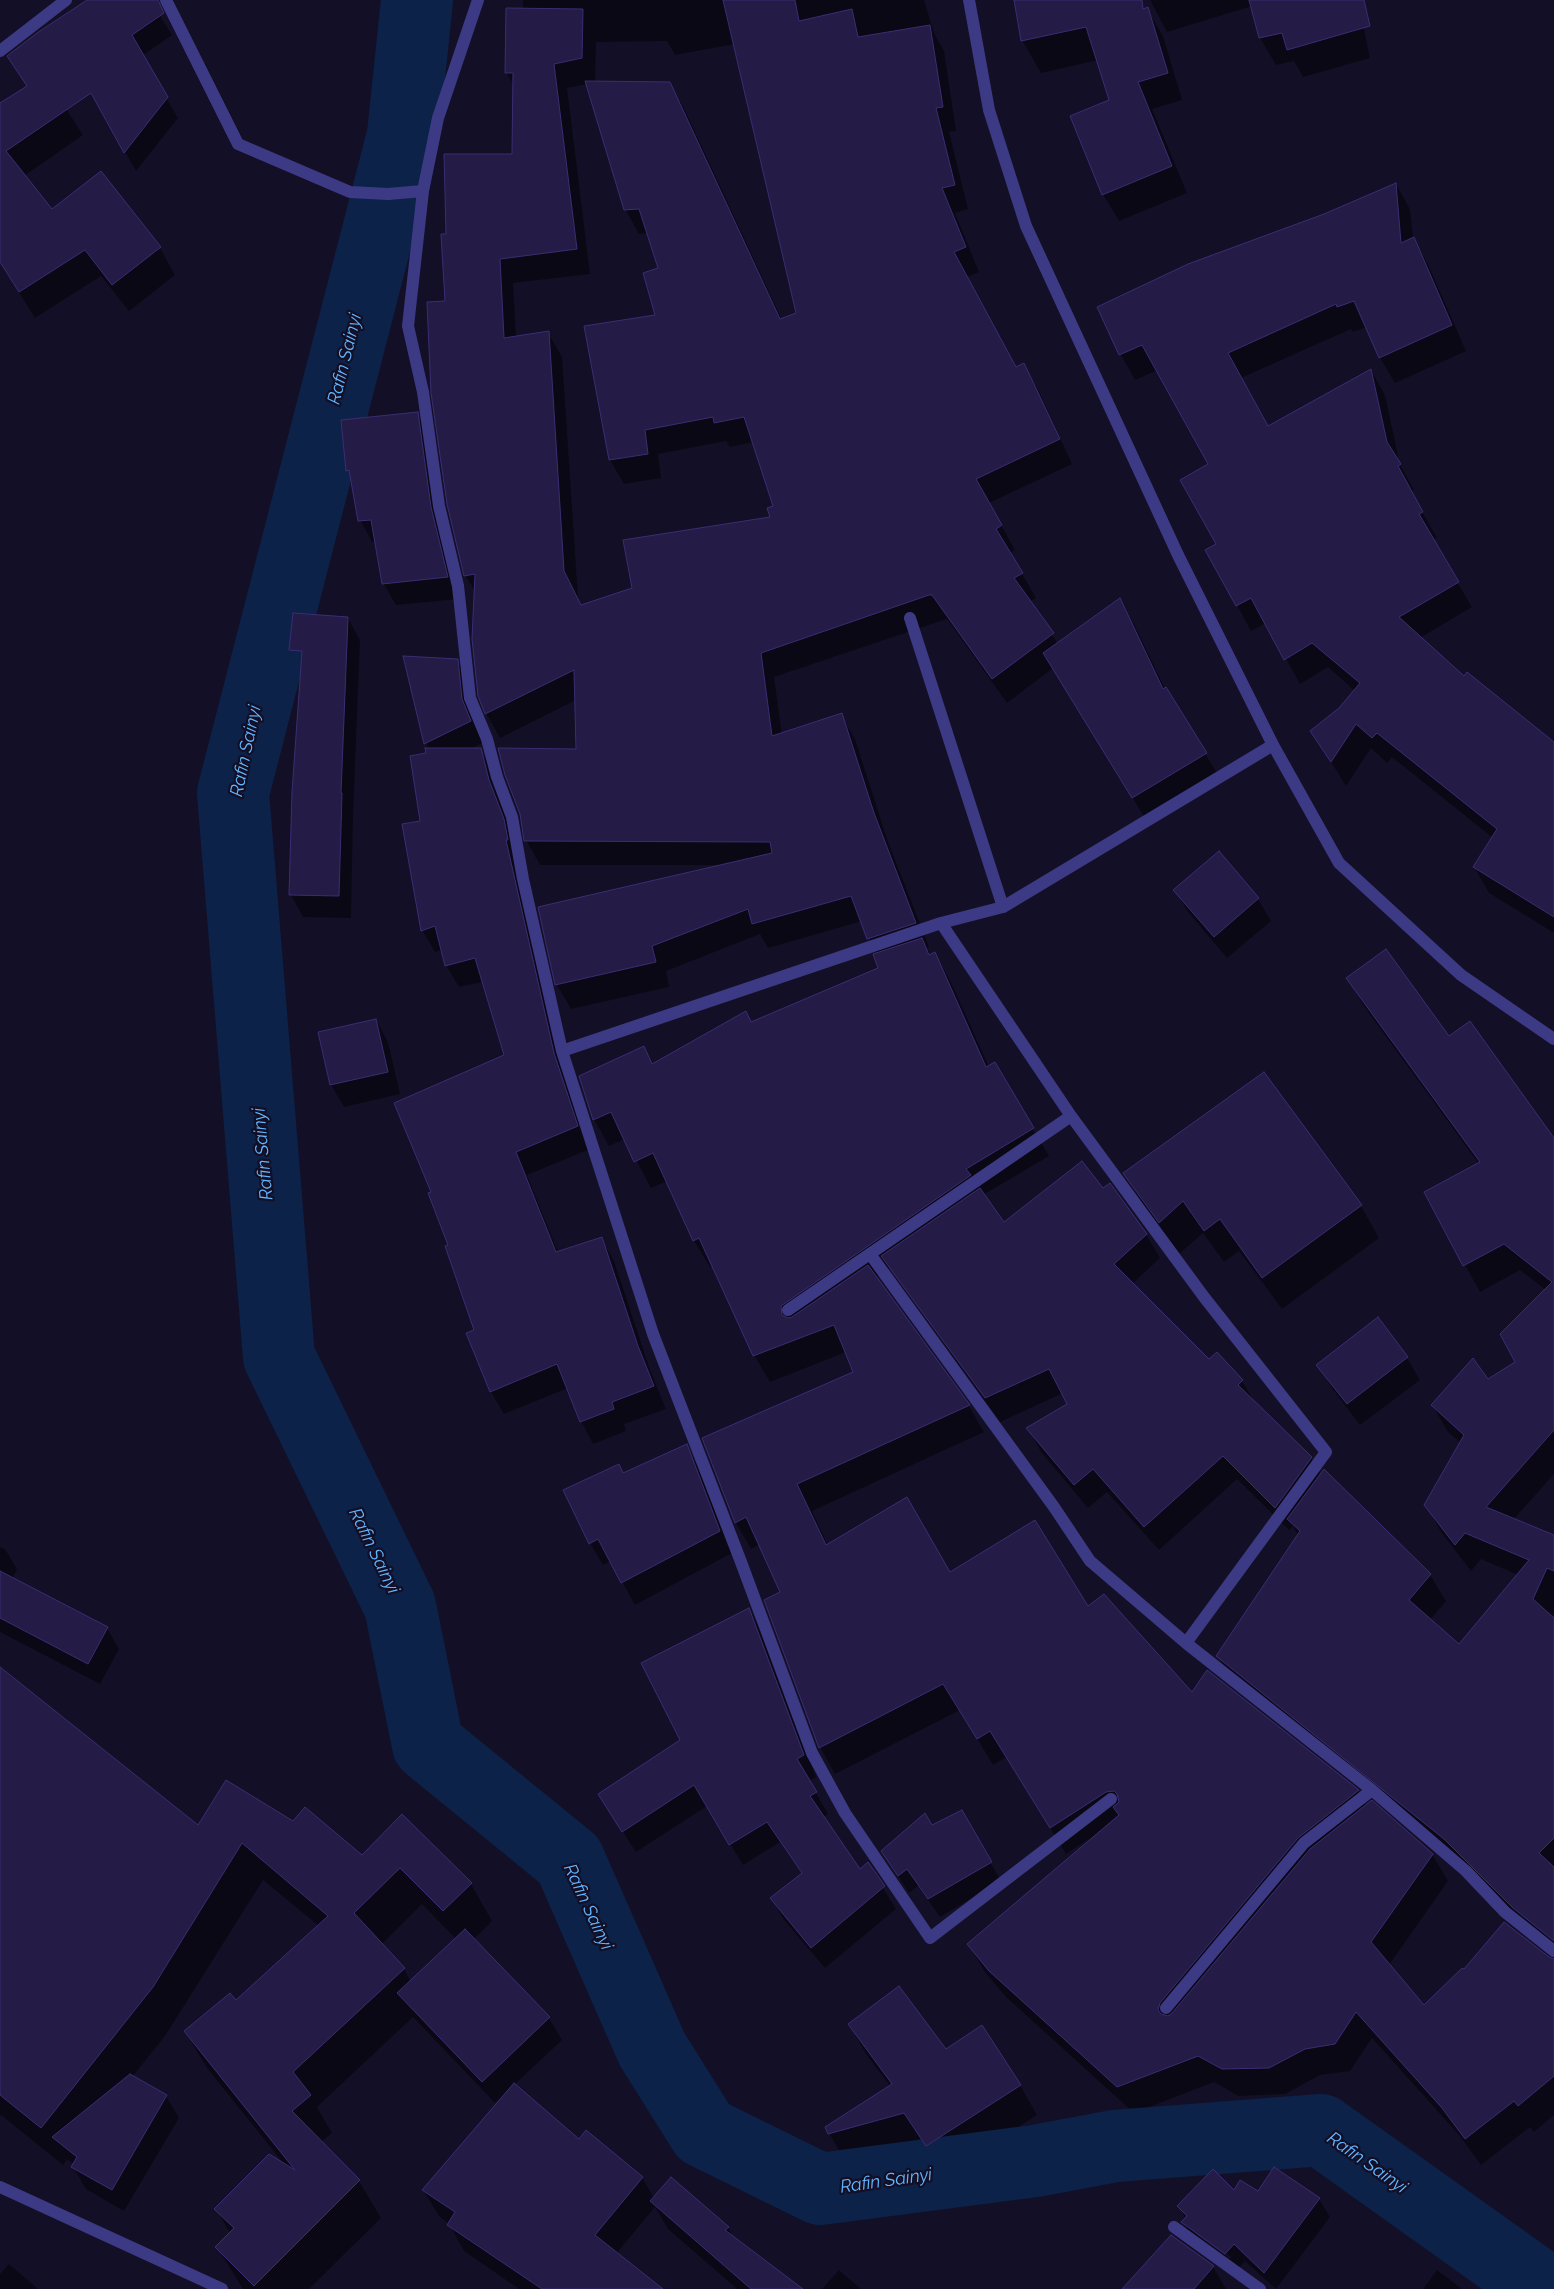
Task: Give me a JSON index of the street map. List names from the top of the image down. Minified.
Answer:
{"water":["Rafin Sainyi"]}
